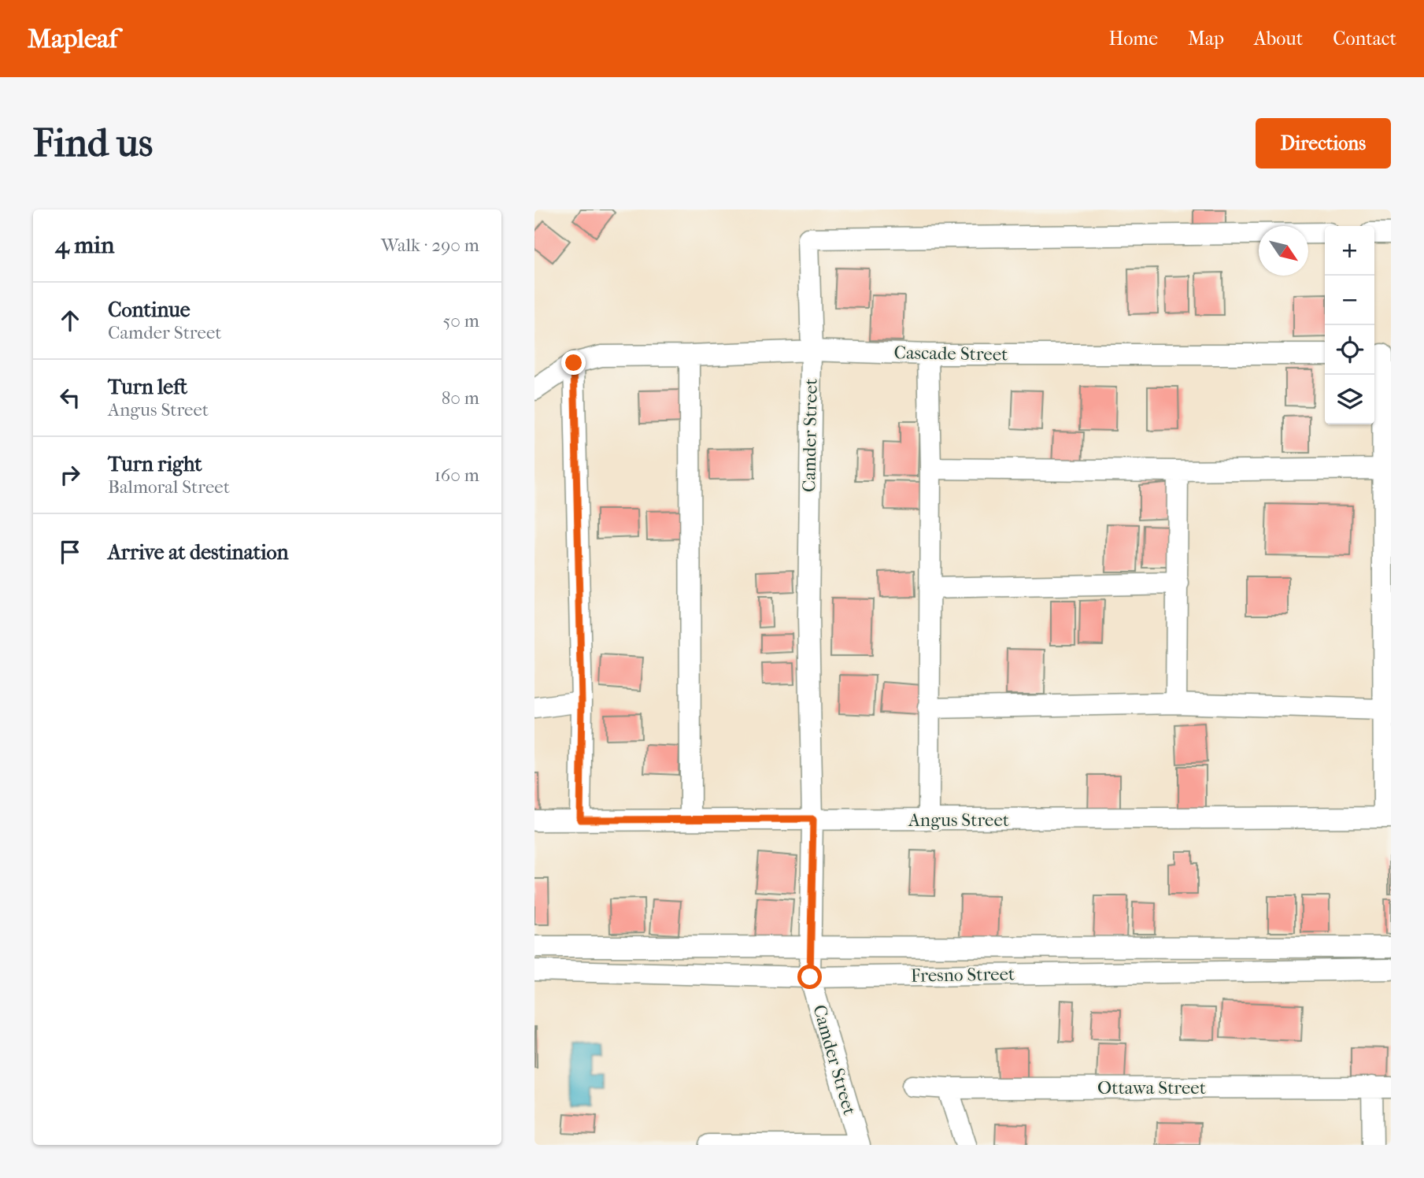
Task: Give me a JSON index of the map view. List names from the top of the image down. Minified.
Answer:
{"streets":{"street":["Cascade Street","Camder Street","Angus Street","Fresno Street","Ottawa Street"]},"crossings":[["Cascade Street","Camder Street"],["Camder Street","Angus Street"],["Camder Street","Fresno Street"]],"north":"bottom right","page":{"header":"Mapleaf","nav":["Home","Map","About","Contact"],"buttons":"Directions","title":"Find us","heading":["4 min","Walk · 290 m"],"map_buttons":["+","−"],"list":[["Continue","Camder Street","50 m"],["Turn left","Angus Street","80 m"],["Turn right","Balmoral Street","160 m"],"Arrive at destination"]}}
